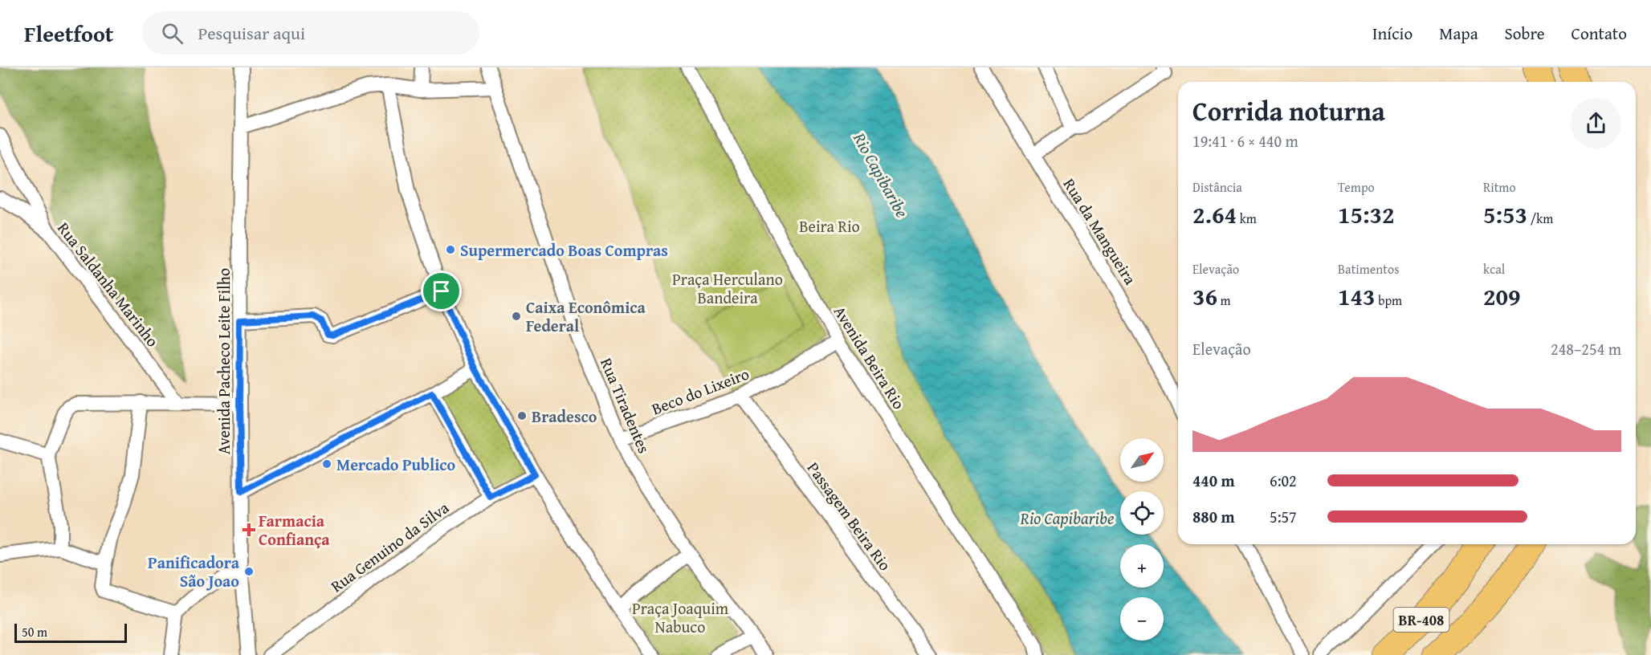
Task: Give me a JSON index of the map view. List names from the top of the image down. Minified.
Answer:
{"streets":{"highway":["BR-408"],"street":["Rua da Mangueira","Rua Saldanha Marinho","Avenida Beira Rio","Avenida Pacheco Leite Filho","Beco do Lixeiro","Rua Tiradentes","Passagem Beira Rio","Rua Genuino da Silva"]},"crossings":[["Avenida Beira Rio","Beco do Lixeiro"],["Beco do Lixeiro","Rua Tiradentes"],["Beco do Lixeiro","Passagem Beira Rio"]],"water":["Rio Capibaribe"],"parks":["Beira Rio","Praça Herculano Bandeira","Praça Joaquim Nabuco"],"places":{"other":["Supermercado Boas Compras","Caixa Econômica Federal","Bradesco","Mercado Publico","Panificadora São Joao"],"health":["Farmacia Confiança"]},"scale_bar":"50 m","north":"top right","page":{"header":"Fleetfoot","search":"Pesquisar aqui","nav":["Início","Mapa","Sobre","Contato"],"heading":["Corrida noturna","19:41 · 6 × 440 m"],"stats":[["Distância","2.64 km"],["Tempo","15:32"],["Ritmo","5:53 /km"],["Elevação","36 m"],["Batimentos","143 bpm"],["kcal","209"]],"chart":["Elevação","248–254 m"],"map_buttons":["+","−"],"list":[{"name":"440 m","note":"6:02"},{"name":"880 m","note":"5:57"}],"scale":"50 m"}}
